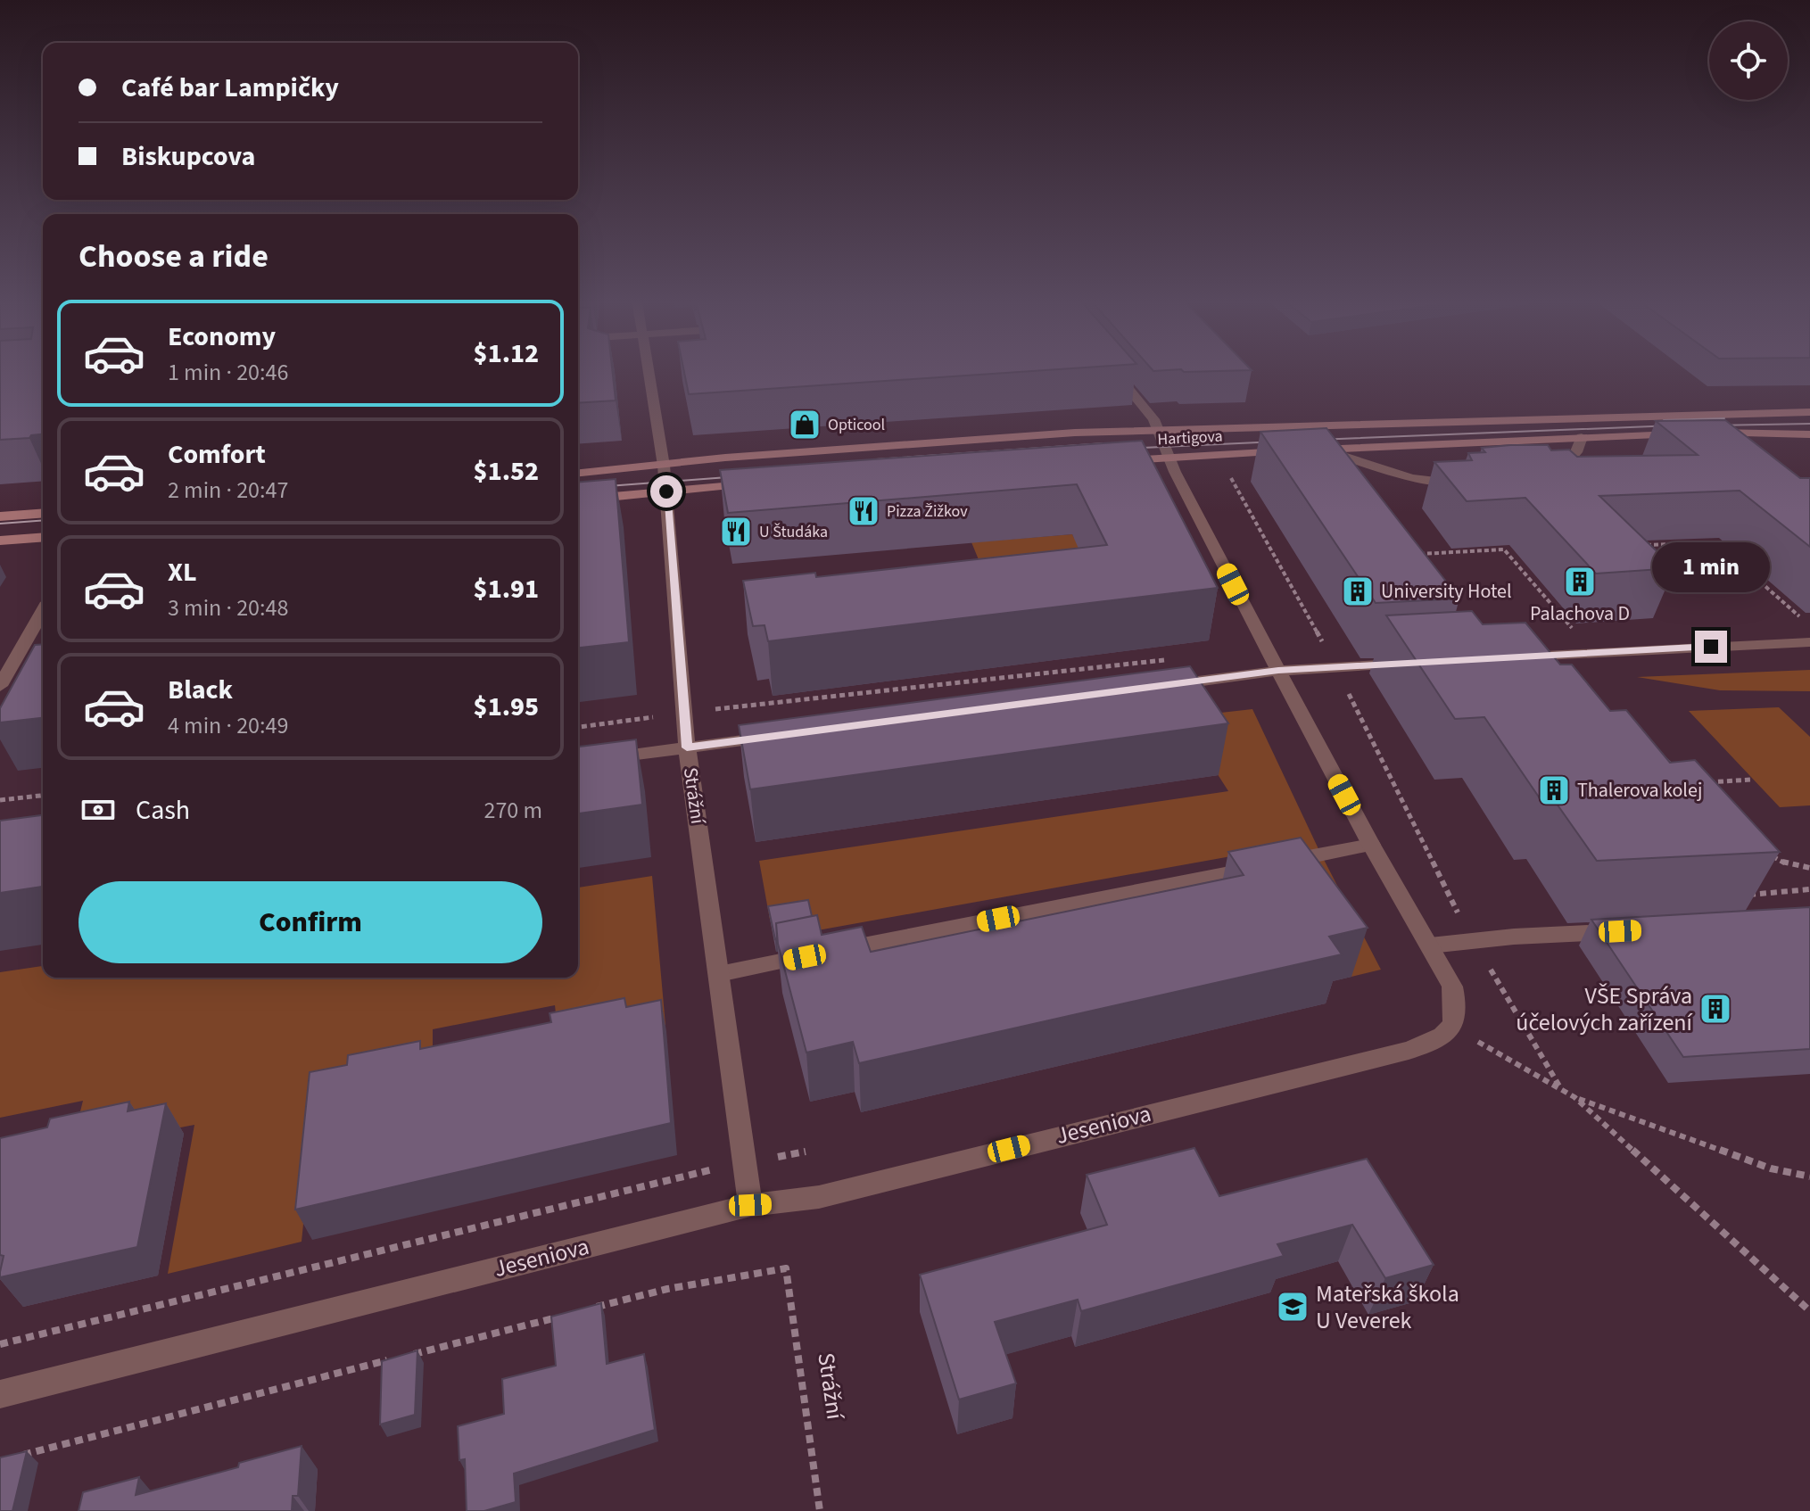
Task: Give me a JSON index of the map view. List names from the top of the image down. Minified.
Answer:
{"streets":{"main road":["Hartigova"],"street":["Strážní","Jeseniova"]},"crossings":[["Hartigova","Strážní"],["Strážní","Jeseniova"]],"places":{"shop":["Opticool"],"restaurant":["Pizza Žižkov","U Študáka"],"building":["Palachova D","University Hotel","Thalerova kolej","VŠE Správa účelových zařízení"],"school or university":["Mateřská škola U Veverek"]},"page":{"banner":["Café bar Lampičky","Biskupcova"],"heading":"Choose a ride","list":[{"name":"Economy","note":"1 min · 20:46","value":"$1.12"},{"name":"Comfort","note":"2 min · 20:47","value":"$1.52"},{"name":"XL","note":"3 min · 20:48","value":"$1.91"},{"name":"Black","note":"4 min · 20:49","value":"$1.95"}],"bubble":"1 min","pay":["Cash","270 m"],"buttons":"Confirm"}}
